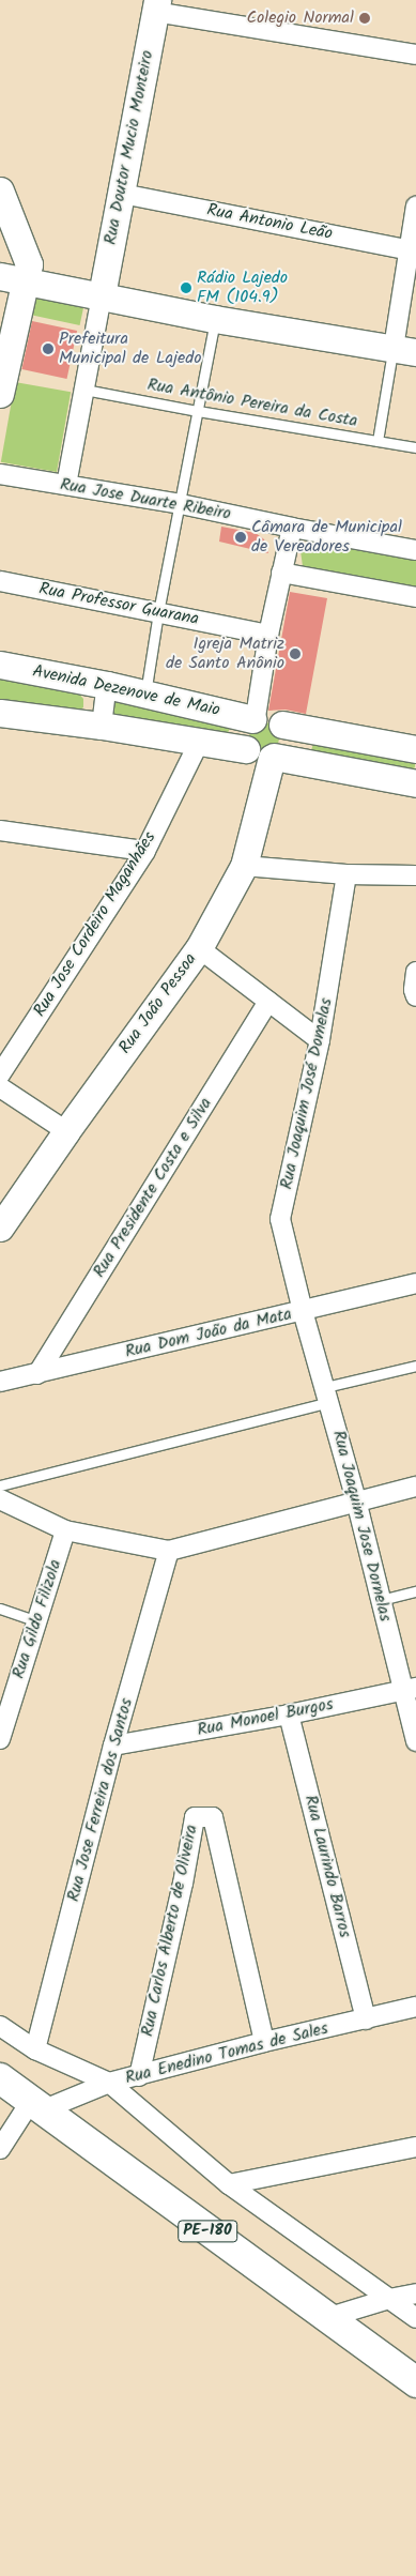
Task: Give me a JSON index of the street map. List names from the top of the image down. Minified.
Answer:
{"streets":{"main road":["PE-180"],"street":["Rua Doutor Mucio Monteiro","Rua Antonio Leão","Rua Jose Duarte Ribeiro","Rua Professor Guarana","Avenida Dezenove de Maio","Rua Jose Cordeiro Maganhães","Rua João Pessoa","Rua Joaquim José Domelas","Rua Presidente Costa e Silva","Rua Dom João da Mata","Rua Joaquim Jose Dornelas","Rua Gildo Filizola","Rua Monoel Burgos","Rua Jose Ferreira dos Santos","Rua Laurindo Barros","Rua Carlos Alberto de Oliveira","Rua Enedino Tomas de Sales"],"lane":["Rua Antônio Pereira da Costa"]},"crossings":[["Rua Doutor Mucio Monteiro","Rua Antonio Leão"],["Avenida Dezenove de Maio","Rua Jose Cordeiro Maganhães"],["Avenida Dezenove de Maio","Rua João Pessoa"],["Rua Joaquim José Domelas","Rua Dom João da Mata"],["Rua Joaquim José Domelas","Rua Joaquim Jose Dornelas"],["Rua Presidente Costa e Silva","Rua Dom João da Mata"],["Rua Dom João da Mata","Rua Joaquim Jose Dornelas"],["Rua Joaquim Jose Dornelas","Rua Monoel Burgos"],["Rua Monoel Burgos","Rua Jose Ferreira dos Santos"],["Rua Monoel Burgos","Rua Laurindo Barros"],["Rua Laurindo Barros","Rua Enedino Tomas de Sales"],["Rua Carlos Alberto de Oliveira","Rua Enedino Tomas de Sales"],["Rua Enedino Tomas de Sales","PE-180"]],"places":["Colegio Normal","Rádio Lajedo FM (104.9)","Prefeitura Municipal de Lajedo","Câmara de Municipal de Vereadores","Igreja Matriz de Santo Anônio"]}
